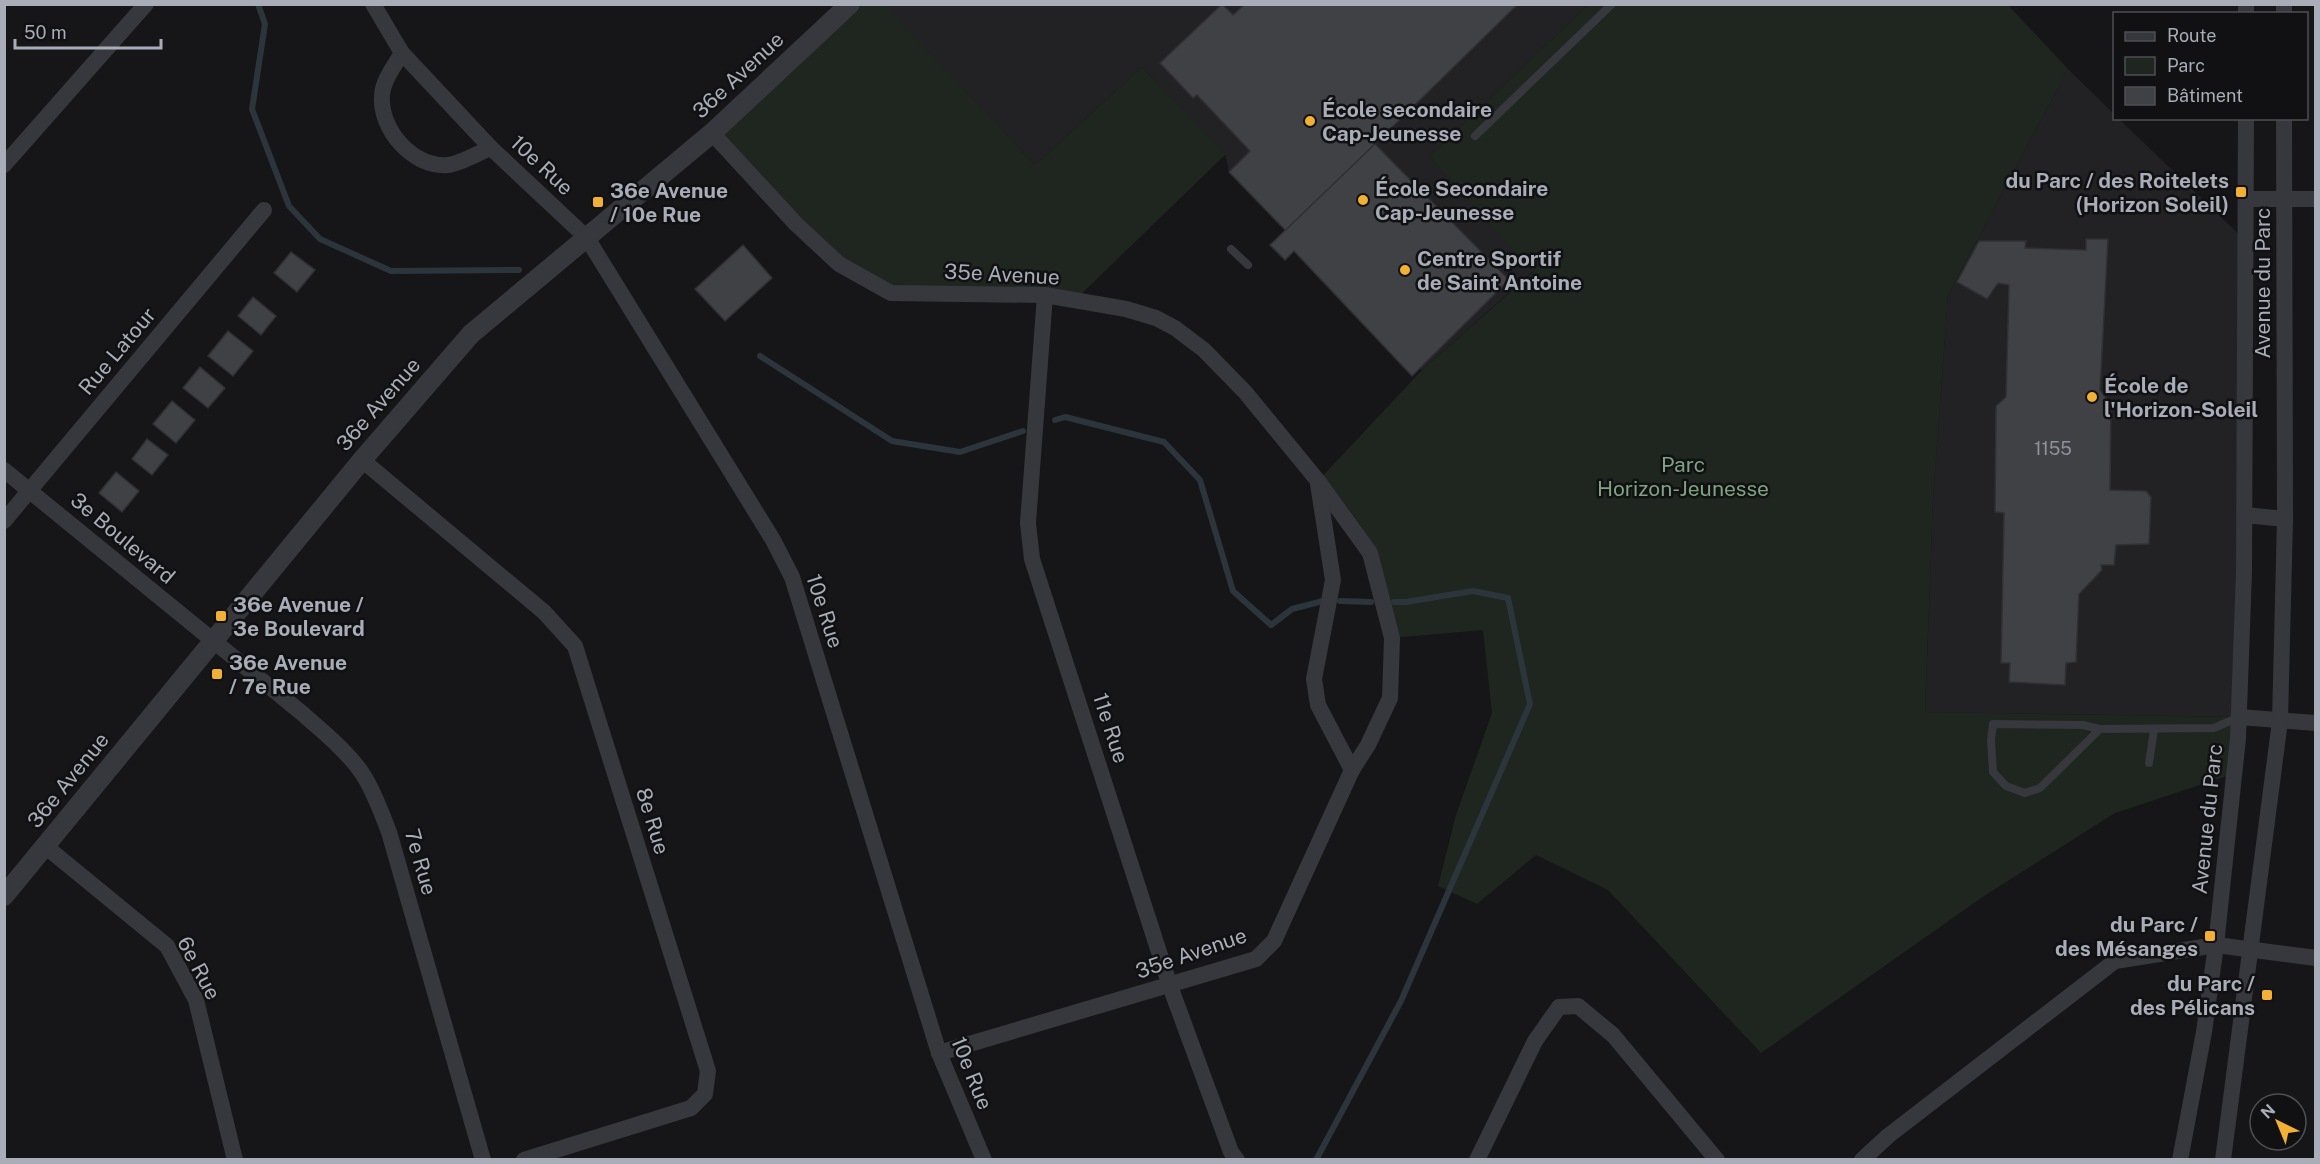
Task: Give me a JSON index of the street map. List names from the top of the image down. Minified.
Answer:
{"streets":{"street":["36e Avenue","10e Rue","35e Avenue","Avenue du Parc","Rue Latour","3e Boulevard","11e Rue","8e Rue","7e Rue","6e Rue"]},"crossings":[["36e Avenue","10e Rue"],["36e Avenue","35e Avenue"],["36e Avenue","3e Boulevard"],["36e Avenue","8e Rue"],["36e Avenue","7e Rue"],["36e Avenue","6e Rue"],["10e Rue","35e Avenue"],["35e Avenue","11e Rue"],["Rue Latour","3e Boulevard"],["3e Boulevard","7e Rue"]],"parks":["Parc Horizon-Jeunesse"],"places":{"other":["École secondaire Cap-Jeunesse","École Secondaire Cap-Jeunesse","Centre Sportif de Saint Antoine","École de l'Horizon-Soleil"],"transit":["du Parc / des Roitelets (Horizon Soleil)","36e Avenue / 10e Rue","36e Avenue / 3e Boulevard","36e Avenue / 7e Rue","du Parc / des Mésanges","du Parc / des Pélicans"]},"house_numbers":["1155"],"legend":["Route","Parc","Bâtiment"],"scale_bar":"50 m","north":"top left"}
